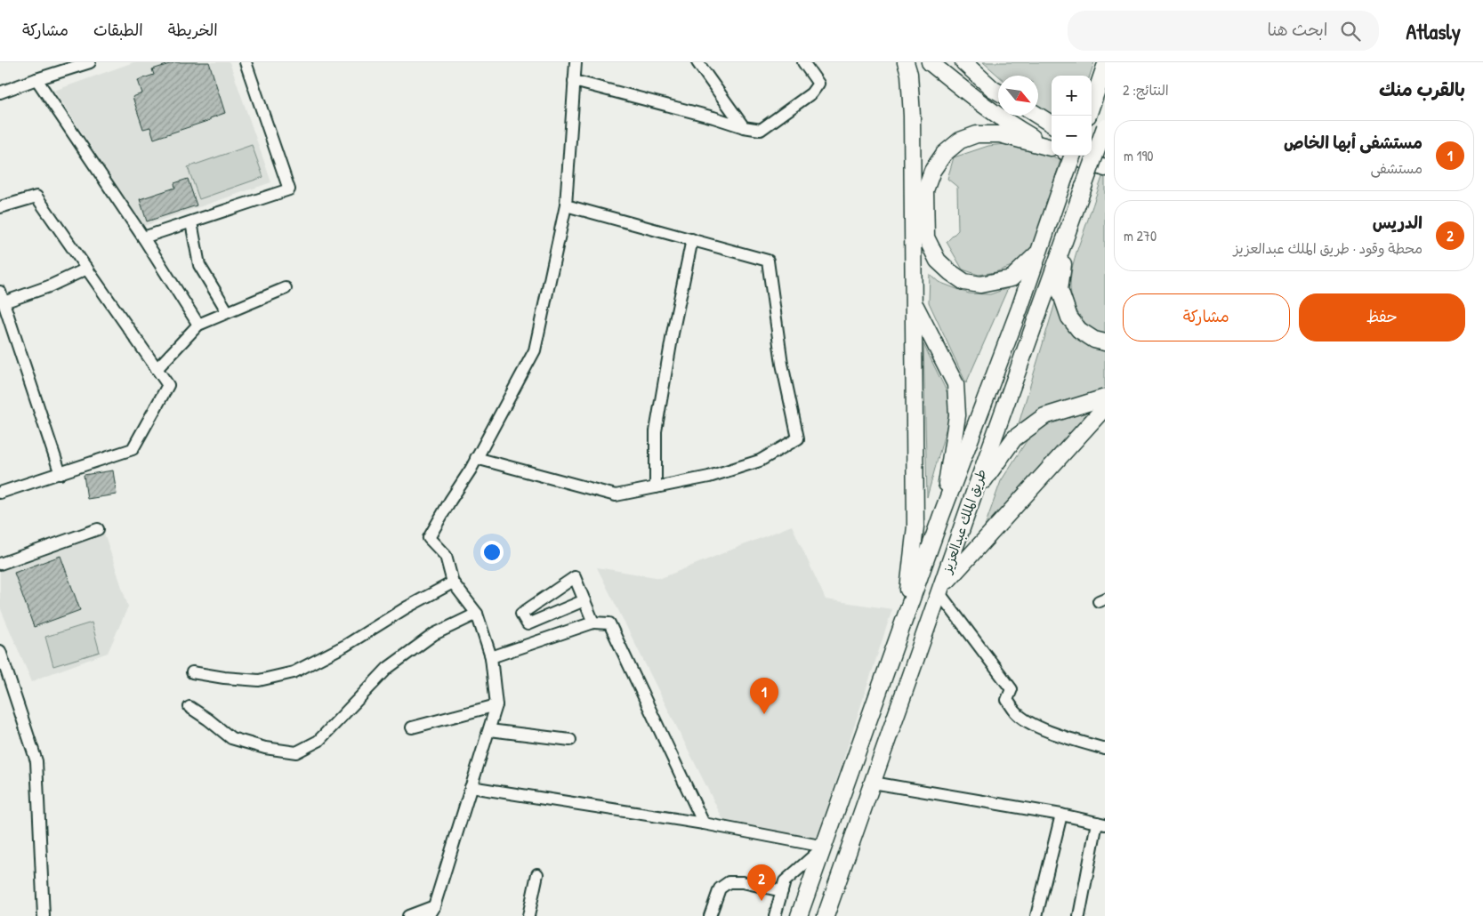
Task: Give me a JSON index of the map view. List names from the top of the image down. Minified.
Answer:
{"streets":{"highway":["طريق الملك عبدالعزيز"]},"north":"bottom right","page":{"header":"Atlasly","search":"ابحث هنا","nav":["الخريطة","الطبقات","مشاركة"],"heading":["بالقرب منك","النتائج: 2"],"map_buttons":["+","−"],"list":[{"mark":"1","name":"مستشفى أبها الخاص","note":"مستشفى","value":"190 m"},{"mark":"2","name":"الدريس","note":"محطة وقود · طريق الملك عبدالعزيز","value":"270 m"}],"buttons":["حفظ","مشاركة"],"pins":["1","2"]}}
